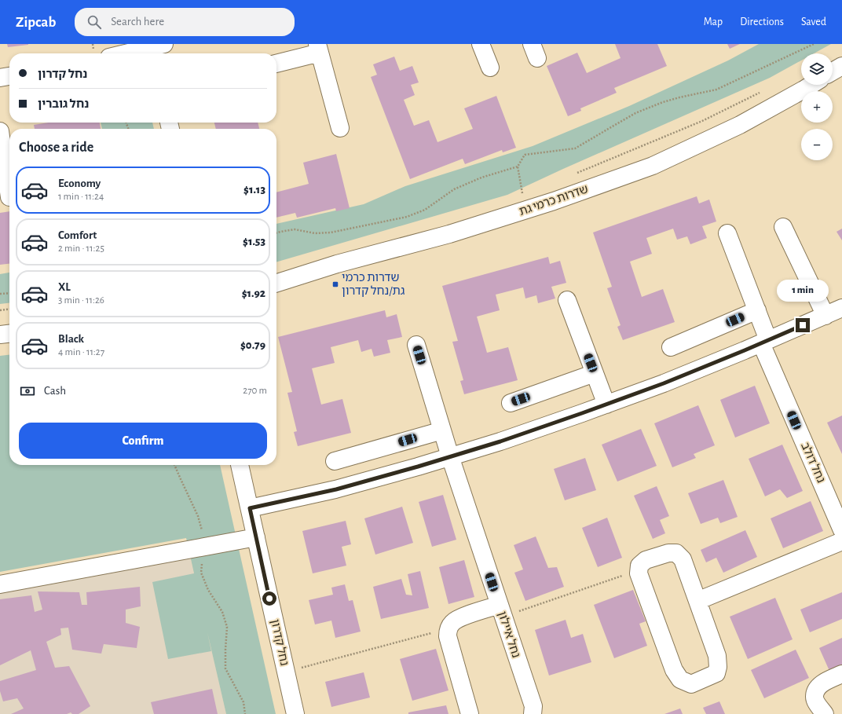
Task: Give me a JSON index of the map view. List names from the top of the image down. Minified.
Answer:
{"streets":{"street":["שדרות כרמי גת","נחל דולב","נחל איילון","נחל קדרון"]},"places":{"transit":["שדרות כרמי גת/נחל קדרון"]},"page":{"header":"Zipcab","search":"Search here","nav":["Map","Directions","Saved"],"map_buttons":["+","−"],"banner":["נחל קדרון","נחל גוברין"],"heading":"Choose a ride","list":[{"name":"Economy","note":"1 min · 11:24","value":"$1.13"},{"name":"Comfort","note":"2 min · 11:25","value":"$1.53"},{"name":"XL","note":"3 min · 11:26","value":"$1.92"},{"name":"Black","note":"4 min · 11:27","value":"$0.79"}],"bubble":"1 min","pay":["Cash","270 m"],"buttons":"Confirm"}}
